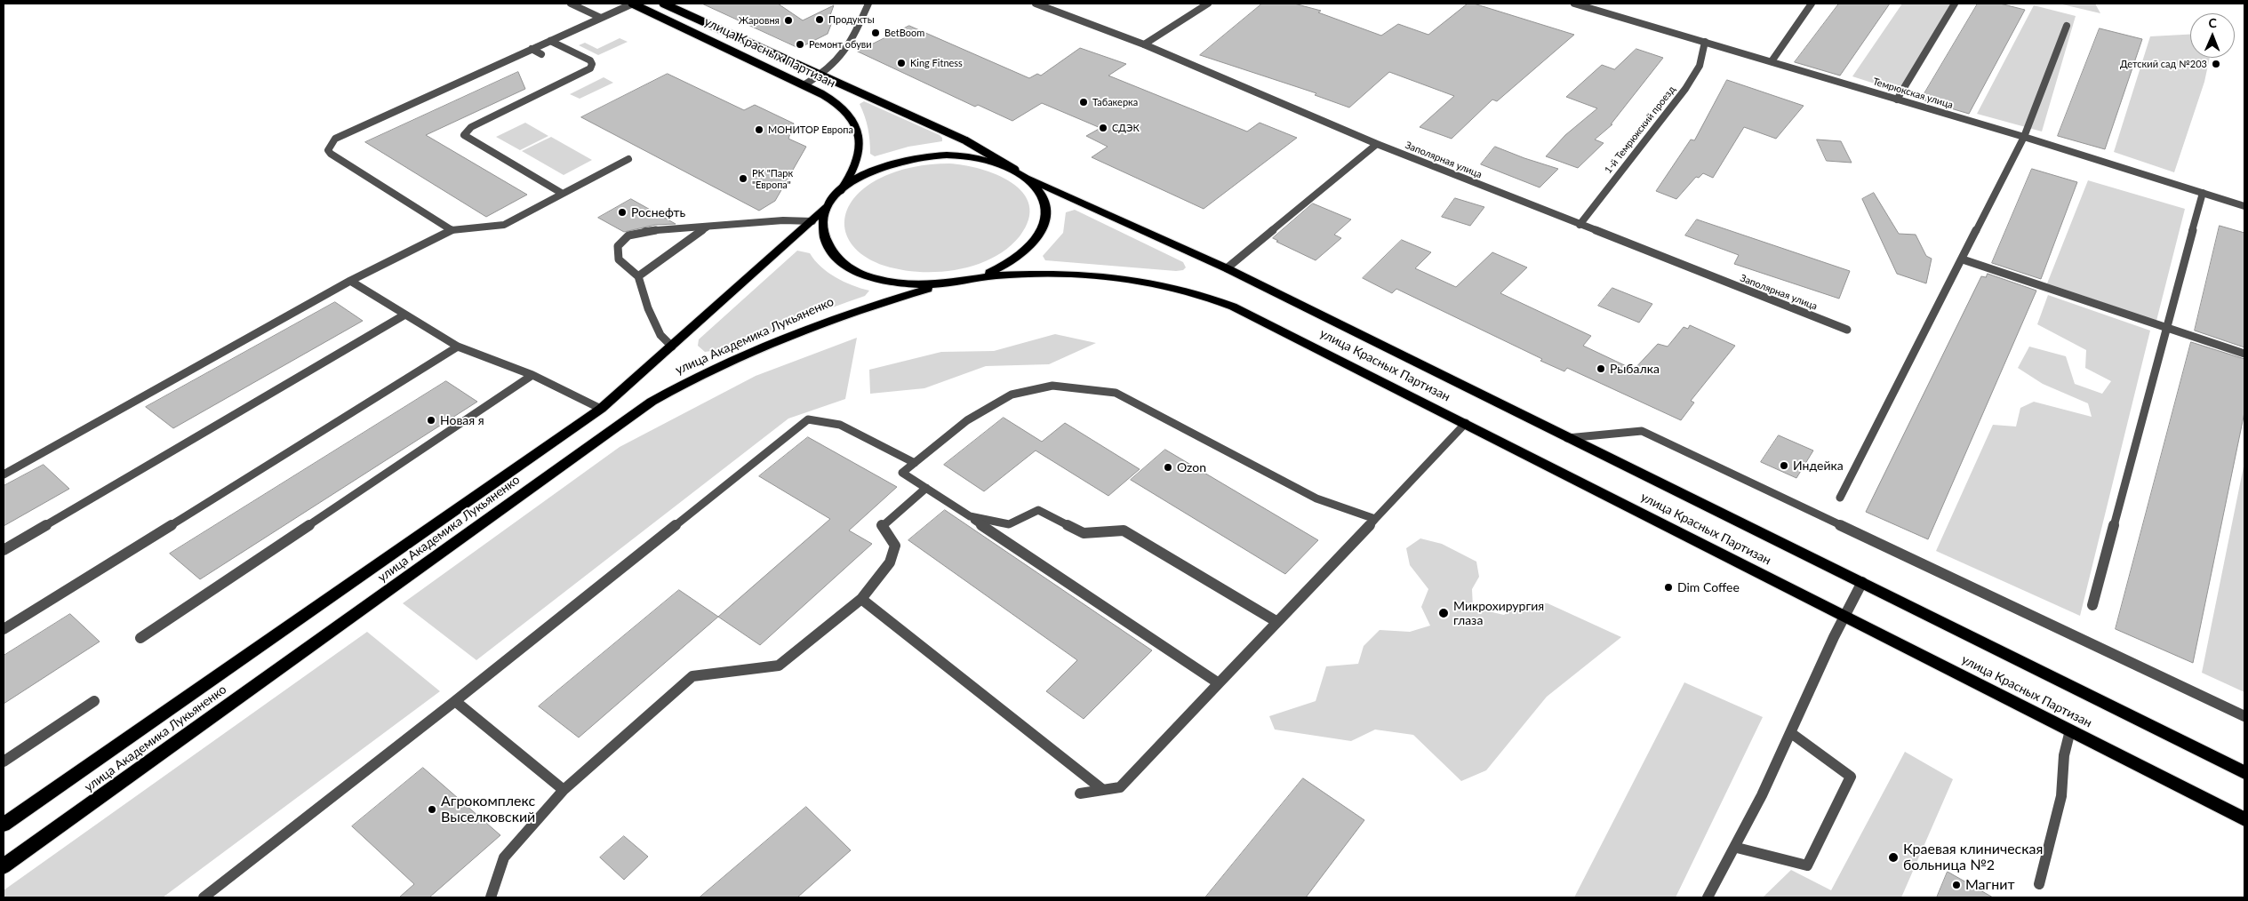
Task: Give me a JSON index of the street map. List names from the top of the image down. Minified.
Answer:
{"streets":{"highway":["улица Красных Партизан","улица Академика Лукьяненко"],"street":["Темрюкская улица","1-й Темрюкский проезд","Заполярная улица"]},"crossings":[["улица Красных Партизан","улица Академика Лукьяненко"],["Темрюкская улица","1-й Темрюкский проезд"],["1-й Темрюкский проезд","Заполярная улица"]],"places":["Продукты","Жаровня","BetBoom","Ремонт обуви","King Fitness","Детский сад №203","Табакерка","СДЭК","МОНИТОР Европа","РК \"Парк \"Европа\"","Роснефть","Рыбалка","Новая я","Индейка","Ozon","Dim Coffee","Микрохирургия глаза","Агрокомплекс Выселковский","Краевая клиническая больница №2","Магнит"],"north":"top"}
